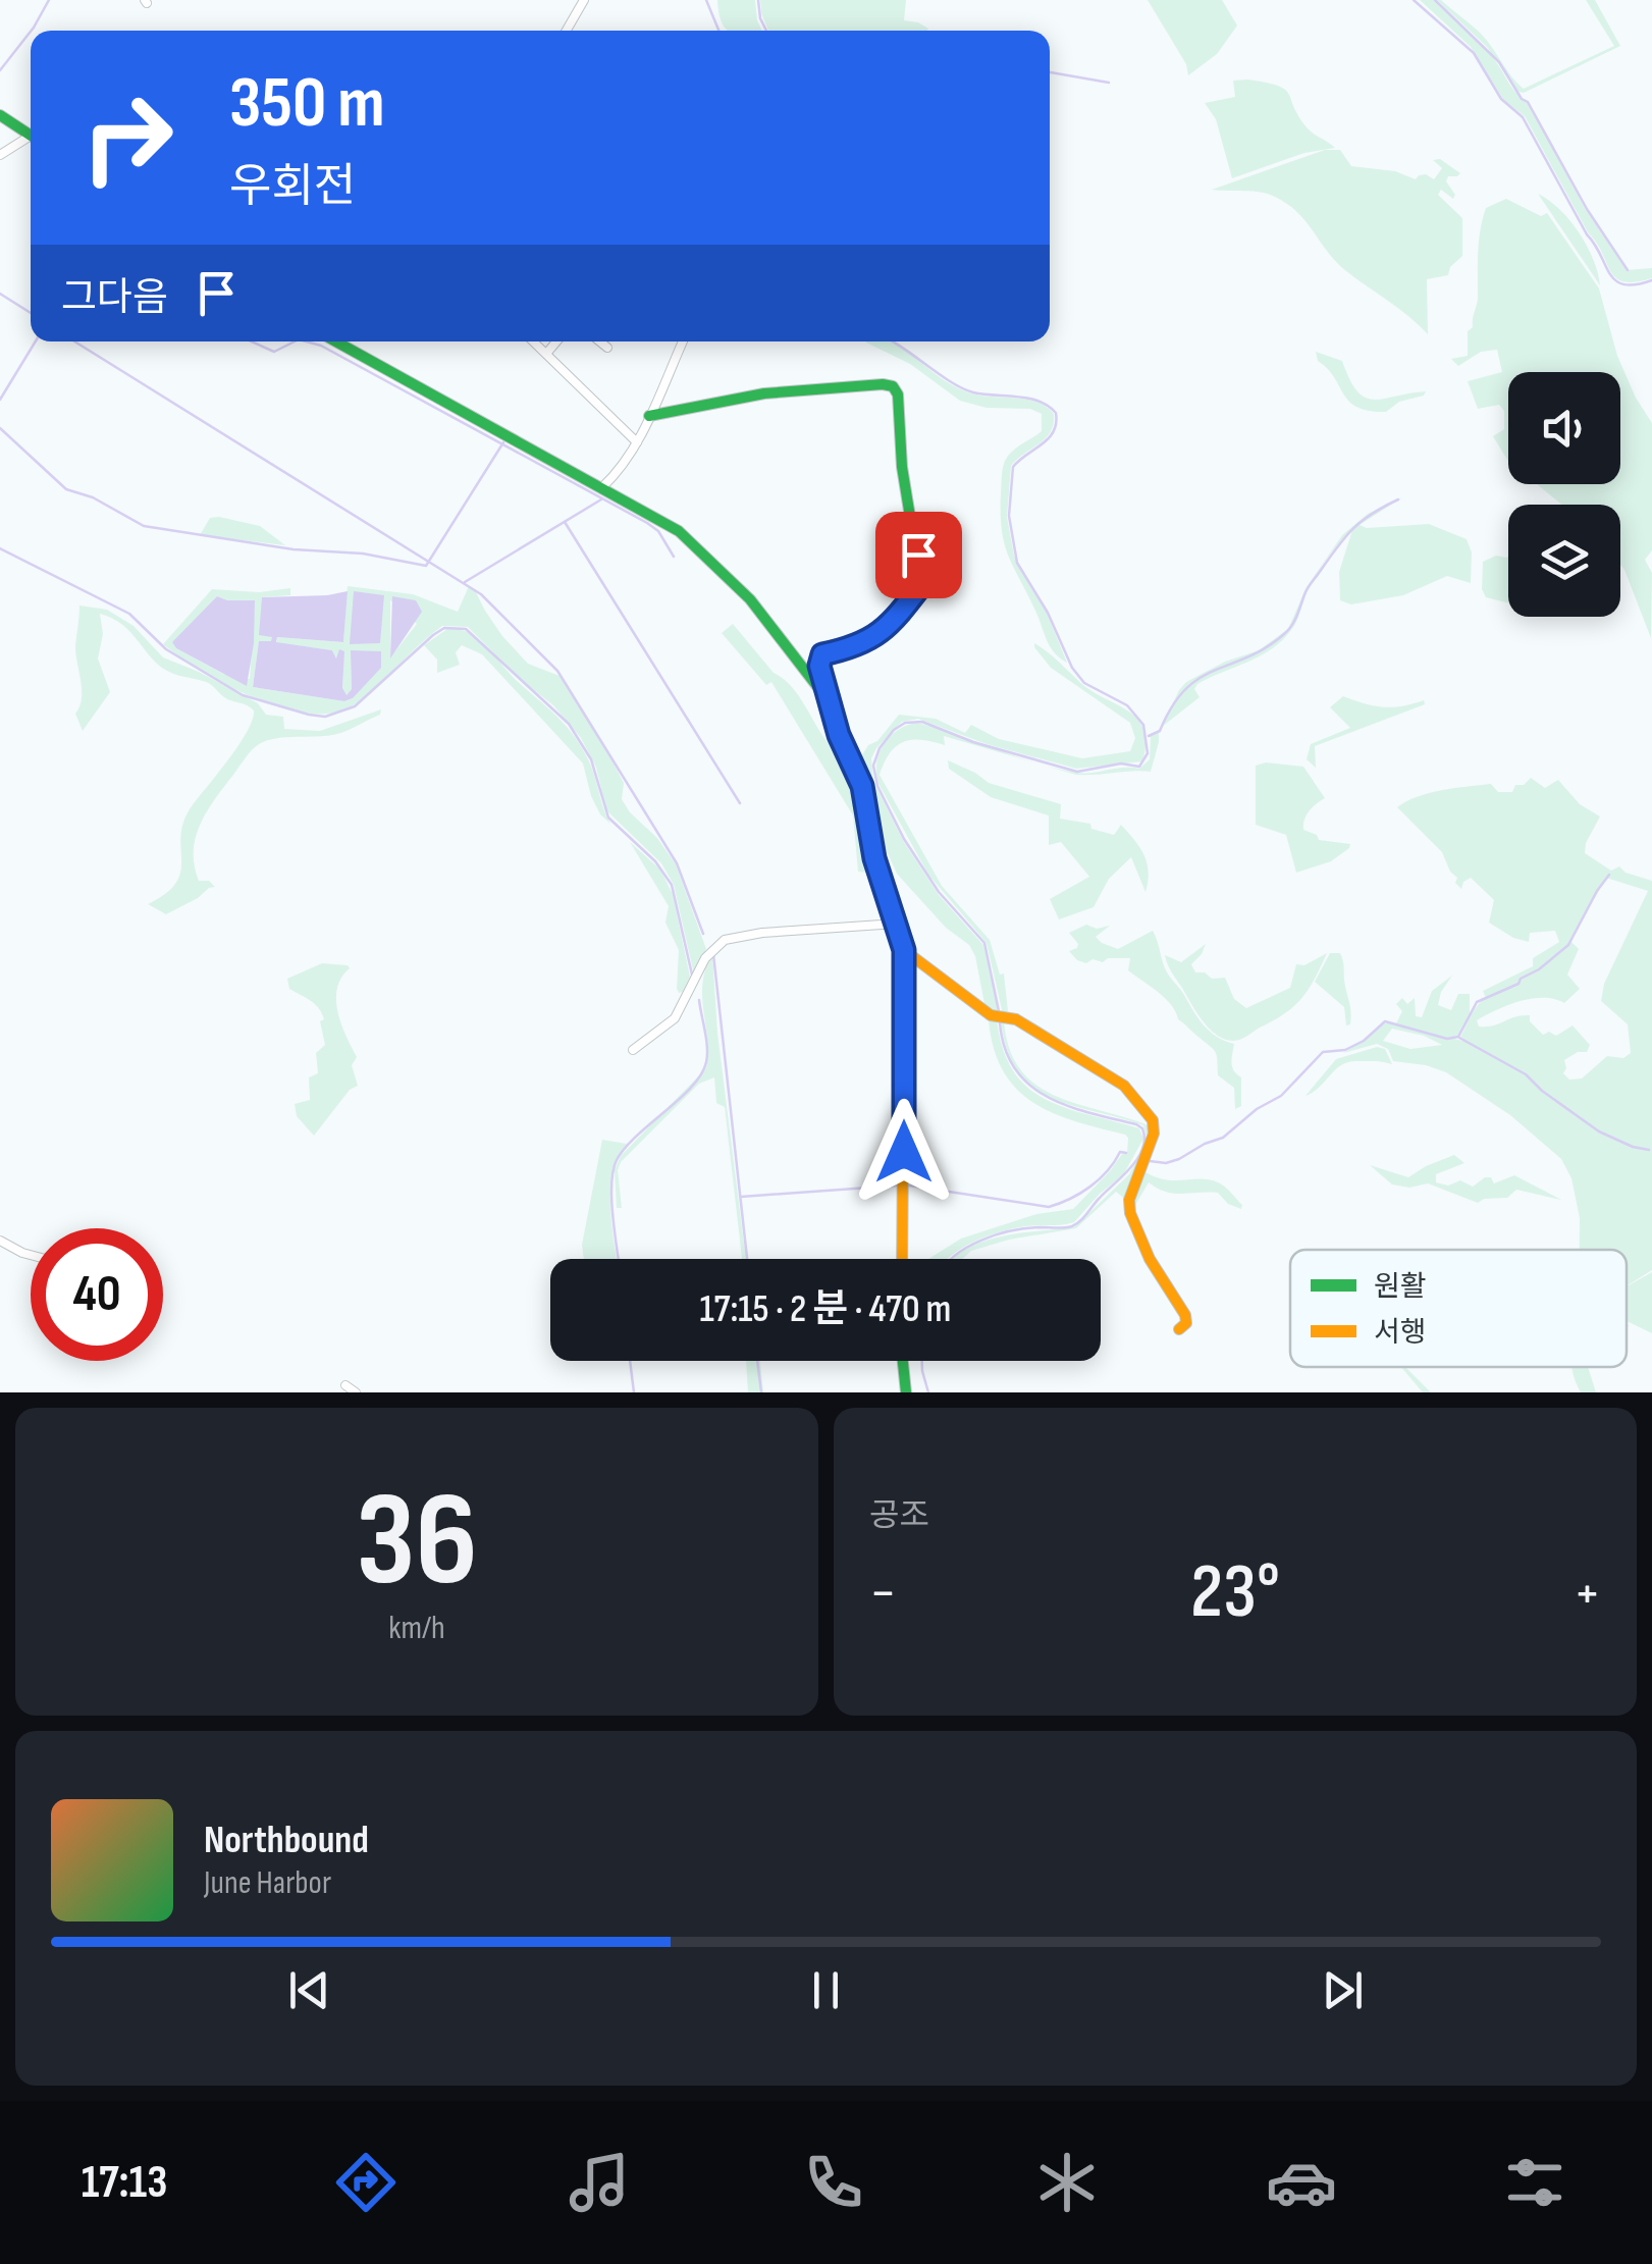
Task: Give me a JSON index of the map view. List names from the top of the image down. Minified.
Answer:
{"legend":["원활","서행"],"page":{"turn":["350 m","우회전"],"then":"그다음","limit":"40","trip":"17:15 · 2 분 · 470 m","tile":[["36","km/h"],"공조"],"heat":["−","23°","+"],"song":["Northbound","June Harbor"],"tabs":"17:13"}}
